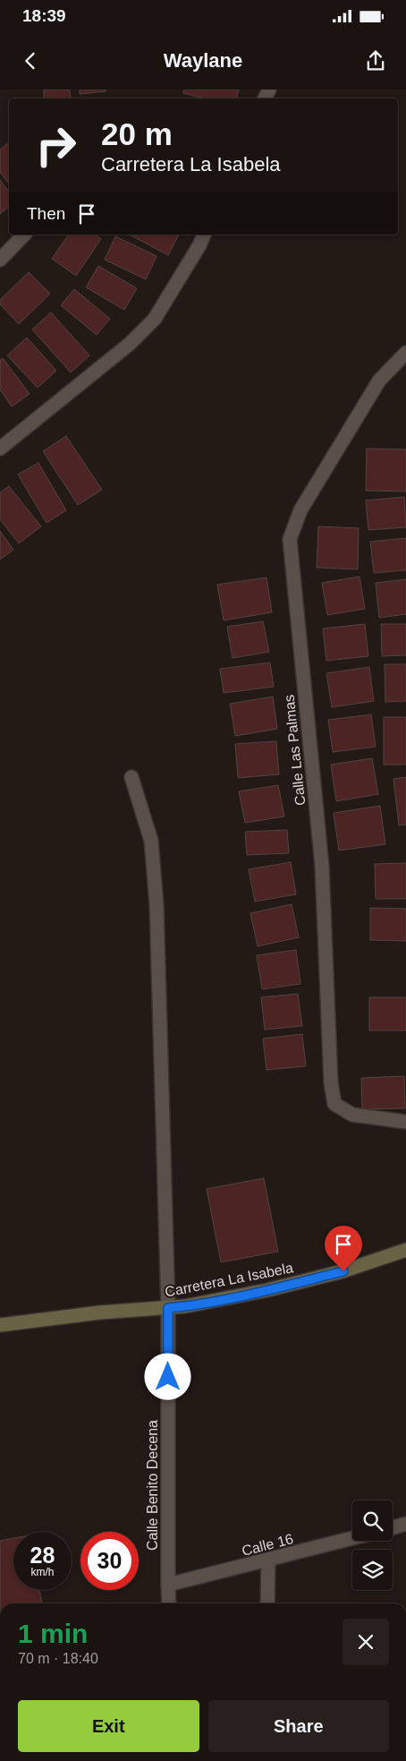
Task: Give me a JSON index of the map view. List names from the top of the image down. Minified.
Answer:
{"streets":{"main road":["Carretera La Isabela"],"street":["Calle Las Palmas","Calle Benito Decena","Calle 16"]},"crossings":[["Carretera La Isabela","Calle Benito Decena"],["Calle Benito Decena","Calle 16"]],"page":{"status":"18:39","header":"Waylane","turn":["20 m","Carretera La Isabela"],"then":"Then","speed":"28 km/h","limit":"30","heading":["1 min","70 m · 18:40"],"buttons":["Exit","Share"]}}
